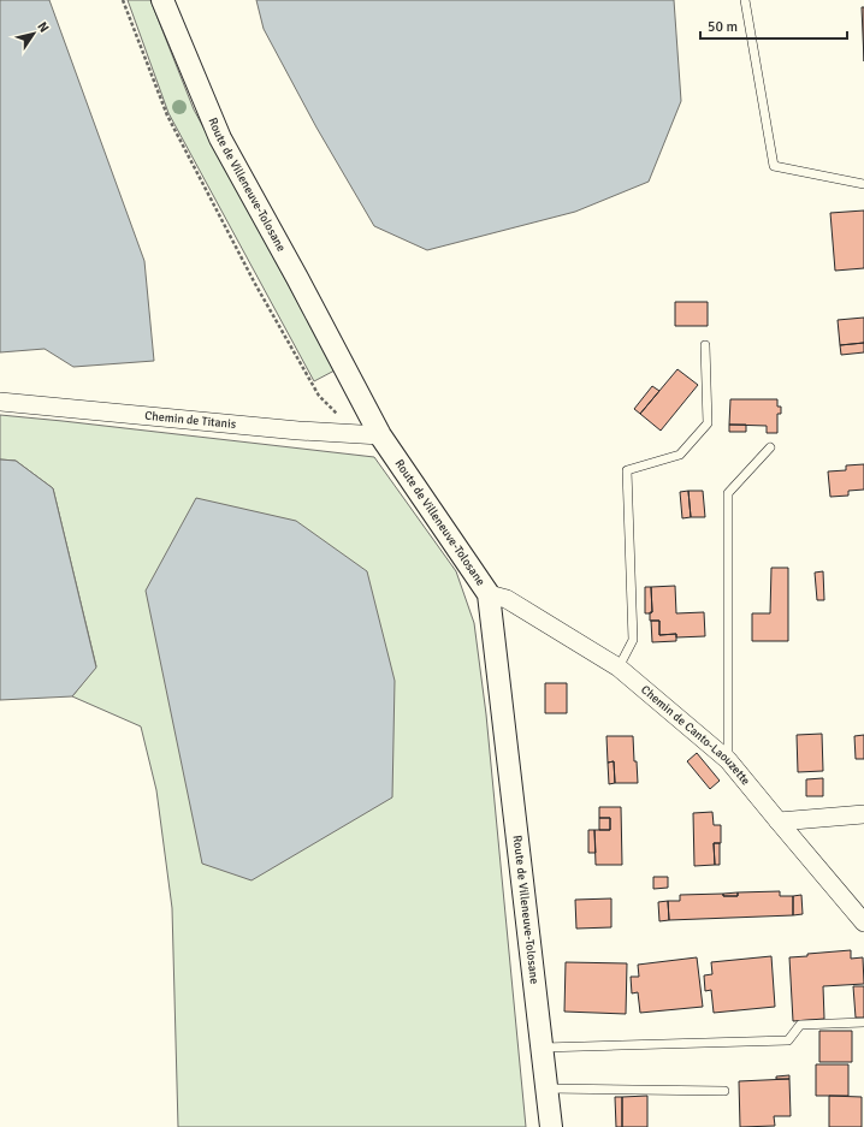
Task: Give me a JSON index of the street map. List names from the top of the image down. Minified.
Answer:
{"streets":{"street":["Route de Villeneuve-Tolosane","Chemin de Titanis","Chemin de Canto-Laouzette"]},"crossings":[["Route de Villeneuve-Tolosane","Chemin de Titanis"],["Route de Villeneuve-Tolosane","Chemin de Canto-Laouzette"]],"scale_bar":"50 m","north":"top right"}
